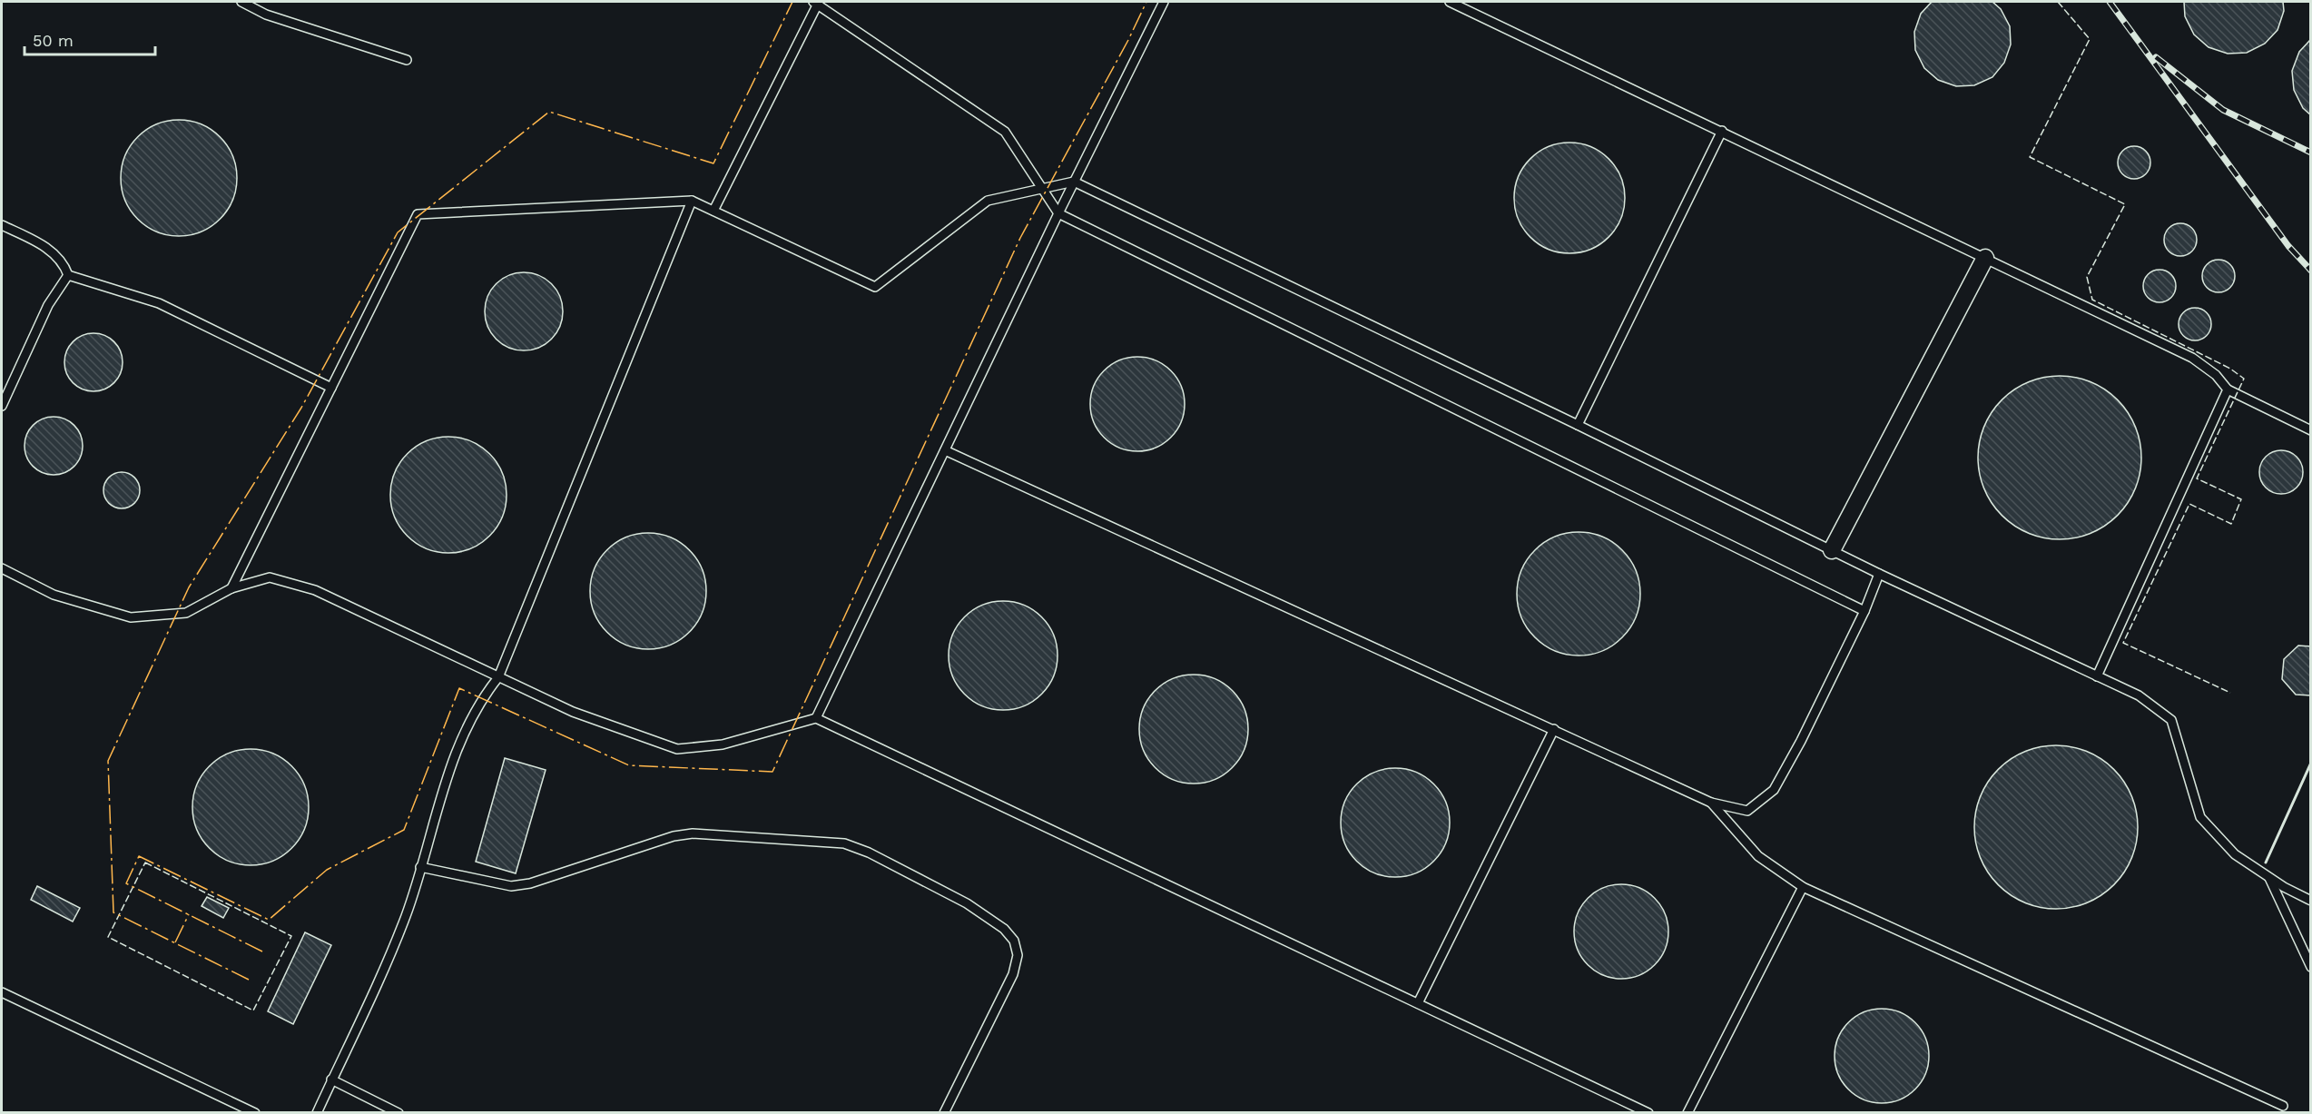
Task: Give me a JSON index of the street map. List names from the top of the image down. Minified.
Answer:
{"scale_bar":"50 m"}
